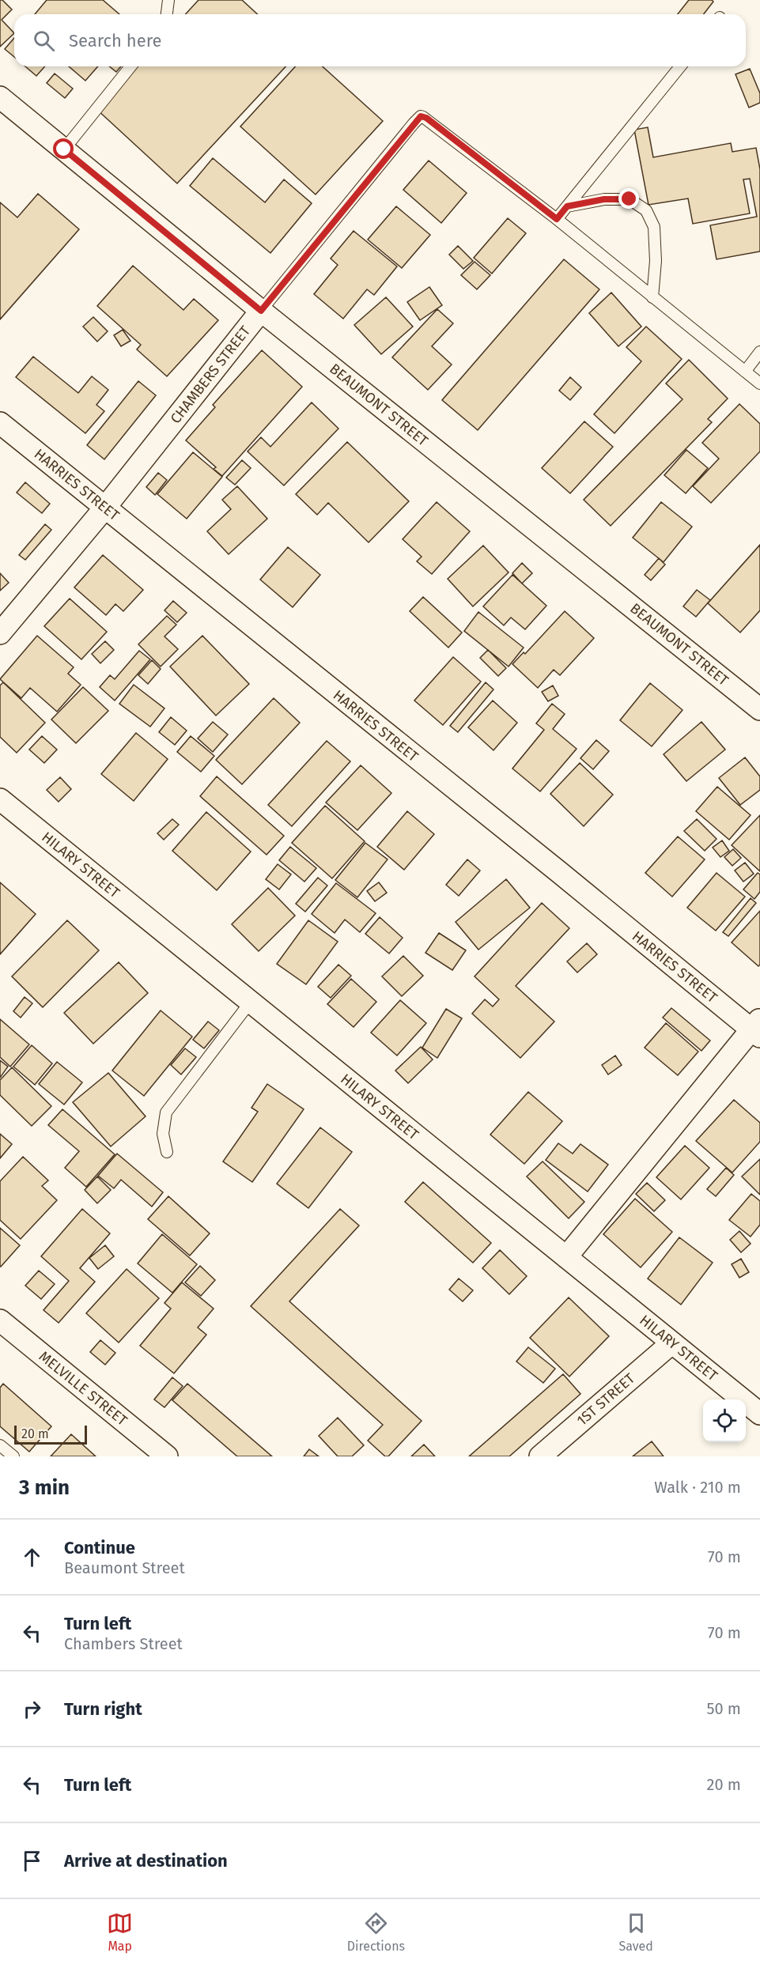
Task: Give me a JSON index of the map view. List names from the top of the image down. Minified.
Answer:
{"streets":{"street":["CHAMBERS STREET","BEAUMONT STREET","HARRIES STREET","HILARY STREET","MELVILLE STREET","1ST STREET"]},"crossings":[["CHAMBERS STREET","BEAUMONT STREET"],["CHAMBERS STREET","HARRIES STREET"],["HARRIES STREET","HILARY STREET"],["HILARY STREET","1ST STREET"]],"scale_bar":"20 m","page":{"search":"Search here","scale":"20 m","heading":["3 min","Walk · 210 m"],"list":[["Continue","Beaumont Street","70 m"],["Turn left","Chambers Street","70 m"],["Turn right","50 m"],["Turn left","20 m"],"Arrive at destination"],"nav":["Map","Directions","Saved"]}}
